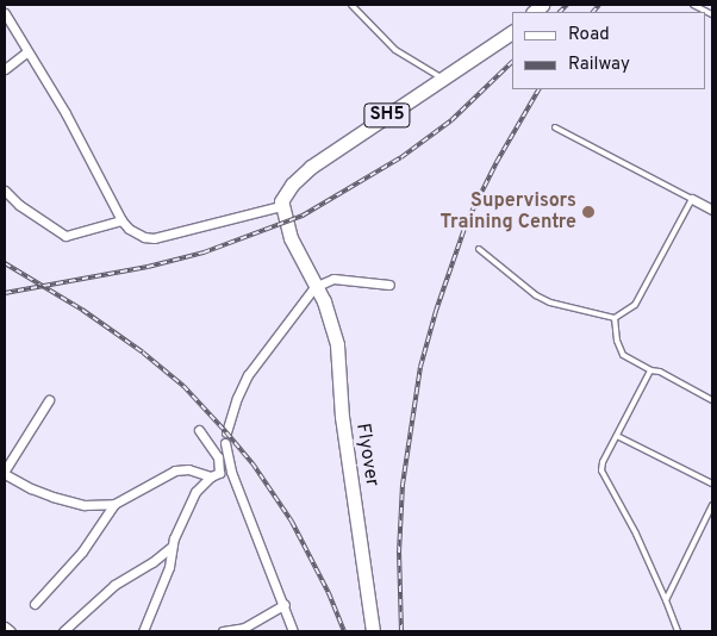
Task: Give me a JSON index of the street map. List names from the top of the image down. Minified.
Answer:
{"streets":{"main road":["SH5","Flyover"]},"crossings":[["SH5","Flyover"]],"places":["Supervisors Training Centre"],"legend":["Road","Railway"]}
